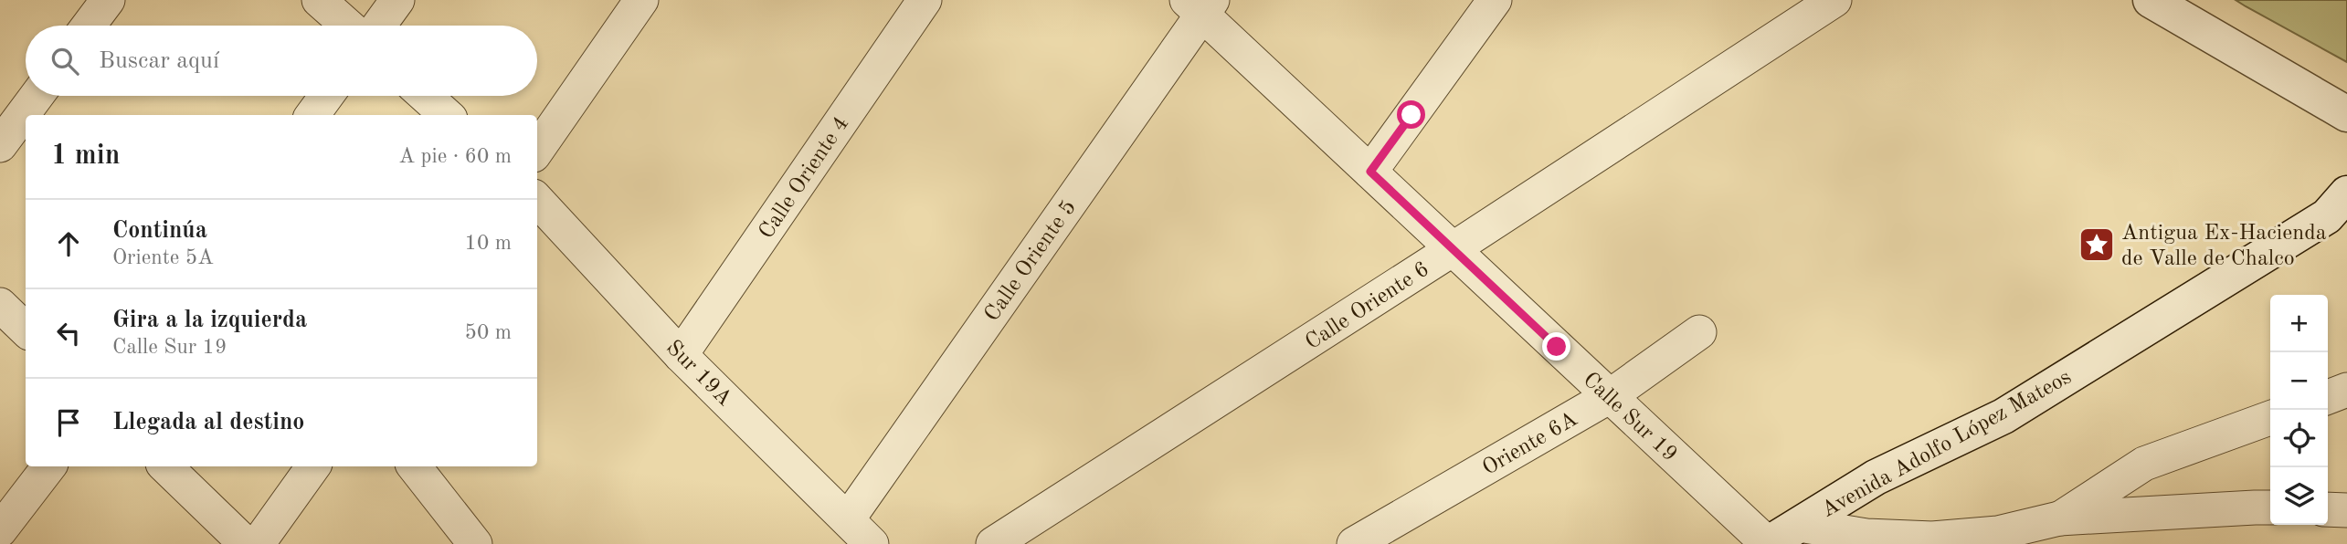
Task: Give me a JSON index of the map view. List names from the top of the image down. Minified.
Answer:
{"streets":{"main road":["Avenida Adolfo López Mateos"],"street":["Calle Oriente 4","Calle Oriente 5","Calle Oriente 6","Sur 19A","Calle Sur 19","Oriente 6A"]},"crossings":[["Calle Oriente 4","Sur 19A"],["Calle Oriente 5","Sur 19A"],["Calle Oriente 5","Calle Sur 19"],["Calle Oriente 6","Calle Sur 19"],["Calle Sur 19","Oriente 6A"],["Calle Sur 19","Avenida Adolfo López Mateos"]],"places":{"place":["Antigua Ex-Hacienda de Valle de Chalco"]},"page":{"search":"Buscar aquí","heading":["1 min","A pie · 60 m"],"list":[["Continúa","Oriente 5A","10 m"],["Gira a la izquierda","Calle Sur 19","50 m"],"Llegada al destino"],"map_buttons":["+","−"]}}
